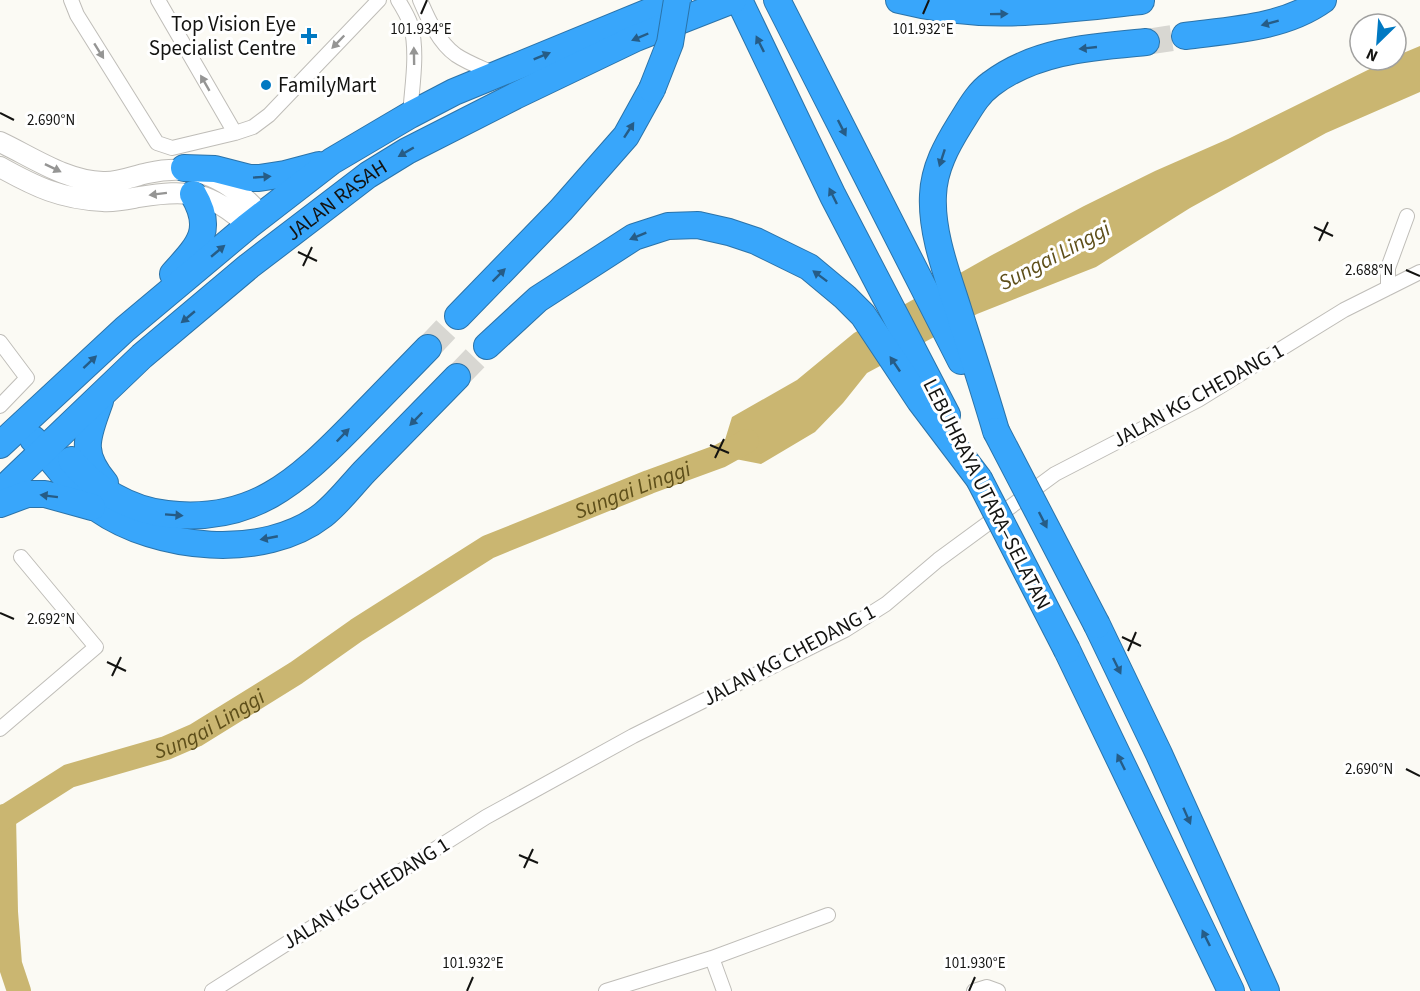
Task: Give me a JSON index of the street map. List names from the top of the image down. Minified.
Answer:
{"streets":{"highway":["JALAN RASAH","LEBUHRAYA UTARA–SELATAN"],"street":["JALAN KG CHEDANG 1"]},"water":["Sungai Linggi"],"places":{"health":["Top Vision Eye Specialist Centre"],"other":["FamilyMart"]},"north":"bottom left","coordinates":["101.934°E","101.932°E","2.690°N","2.688°N","2.692°N","101.930°E"]}
